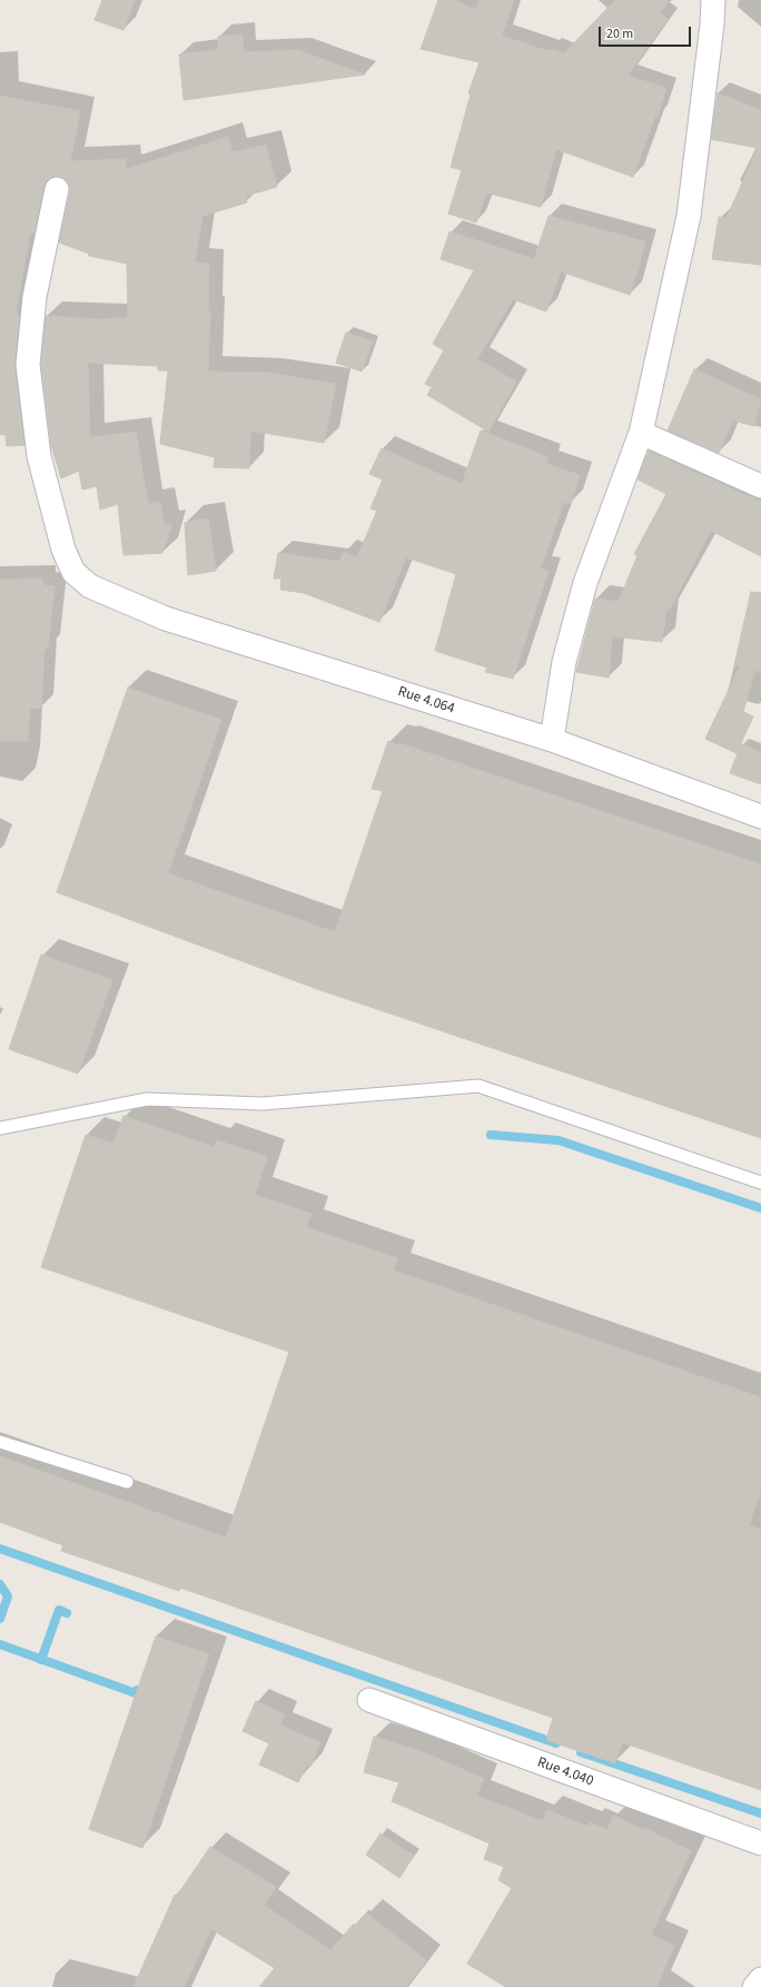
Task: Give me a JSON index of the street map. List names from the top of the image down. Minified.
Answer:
{"streets":{"street":["Rue 4.064","Rue 4.040"]},"scale_bar":"20 m"}
